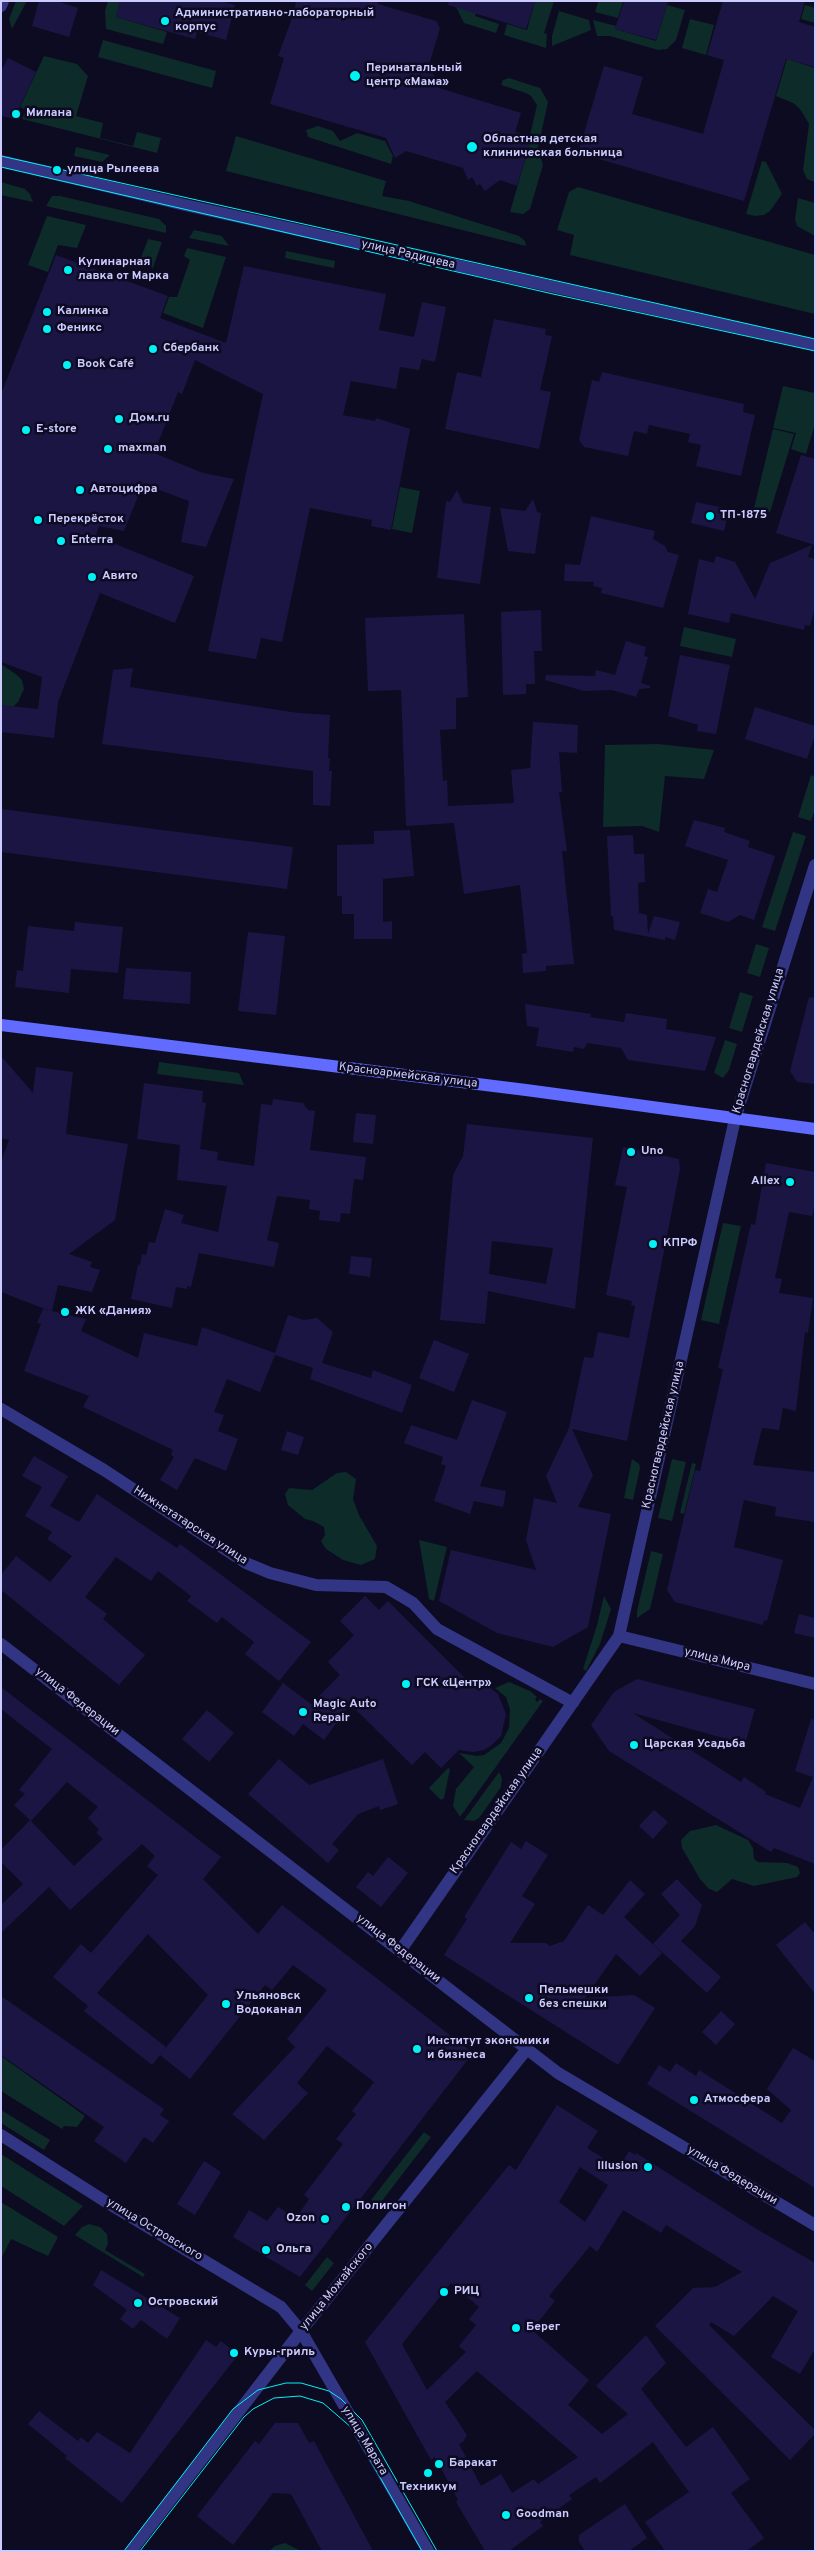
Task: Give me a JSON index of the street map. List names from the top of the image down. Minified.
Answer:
{"streets":{"main road":["Красноармейская улица"],"street":["улица Радищева","Красногвардейская улица","Нижнетатарская улица","улица Мира","улица Федерации","улица Островского","улица Можайского","улица Марата"]},"crossings":[["Красногвардейская улица","Красноармейская улица"],["Красногвардейская улица","Нижнетатарская улица"],["Красногвардейская улица","улица Мира"],["Красногвардейская улица","улица Федерации"],["улица Федерации","улица Можайского"],["улица Островского","улица Можайского"],["улица Островского","улица Марата"],["улица Можайского","улица Марата"]],"places":["Административно-лабораторный корпус","Перинатальный центр «Мама»","Милана","Областная детская клиническая больница","улица Рылеева","Кулинарная лавка от Марка","Калинка","Феникс","Сбербанк","Book Café","Дом.ru","E-store","maxman","Автоцифра","ТП-1875","Перекрёсток","Enterra","Авито","Uno","Allex","КПРФ","ЖК «Дания»","ГСК «Центр»","Magic Auto Repair","Царская Усадьба","Пельмешки без спешки","Ульяновск Водоканал","Институт экономики и бизнеса","Атмосфера","Illusion","Полигон","Ozon","Ольга","РИЦ","Островский","Берег","Куры-гриль","Баракат","Техникум","Goodman"]}
